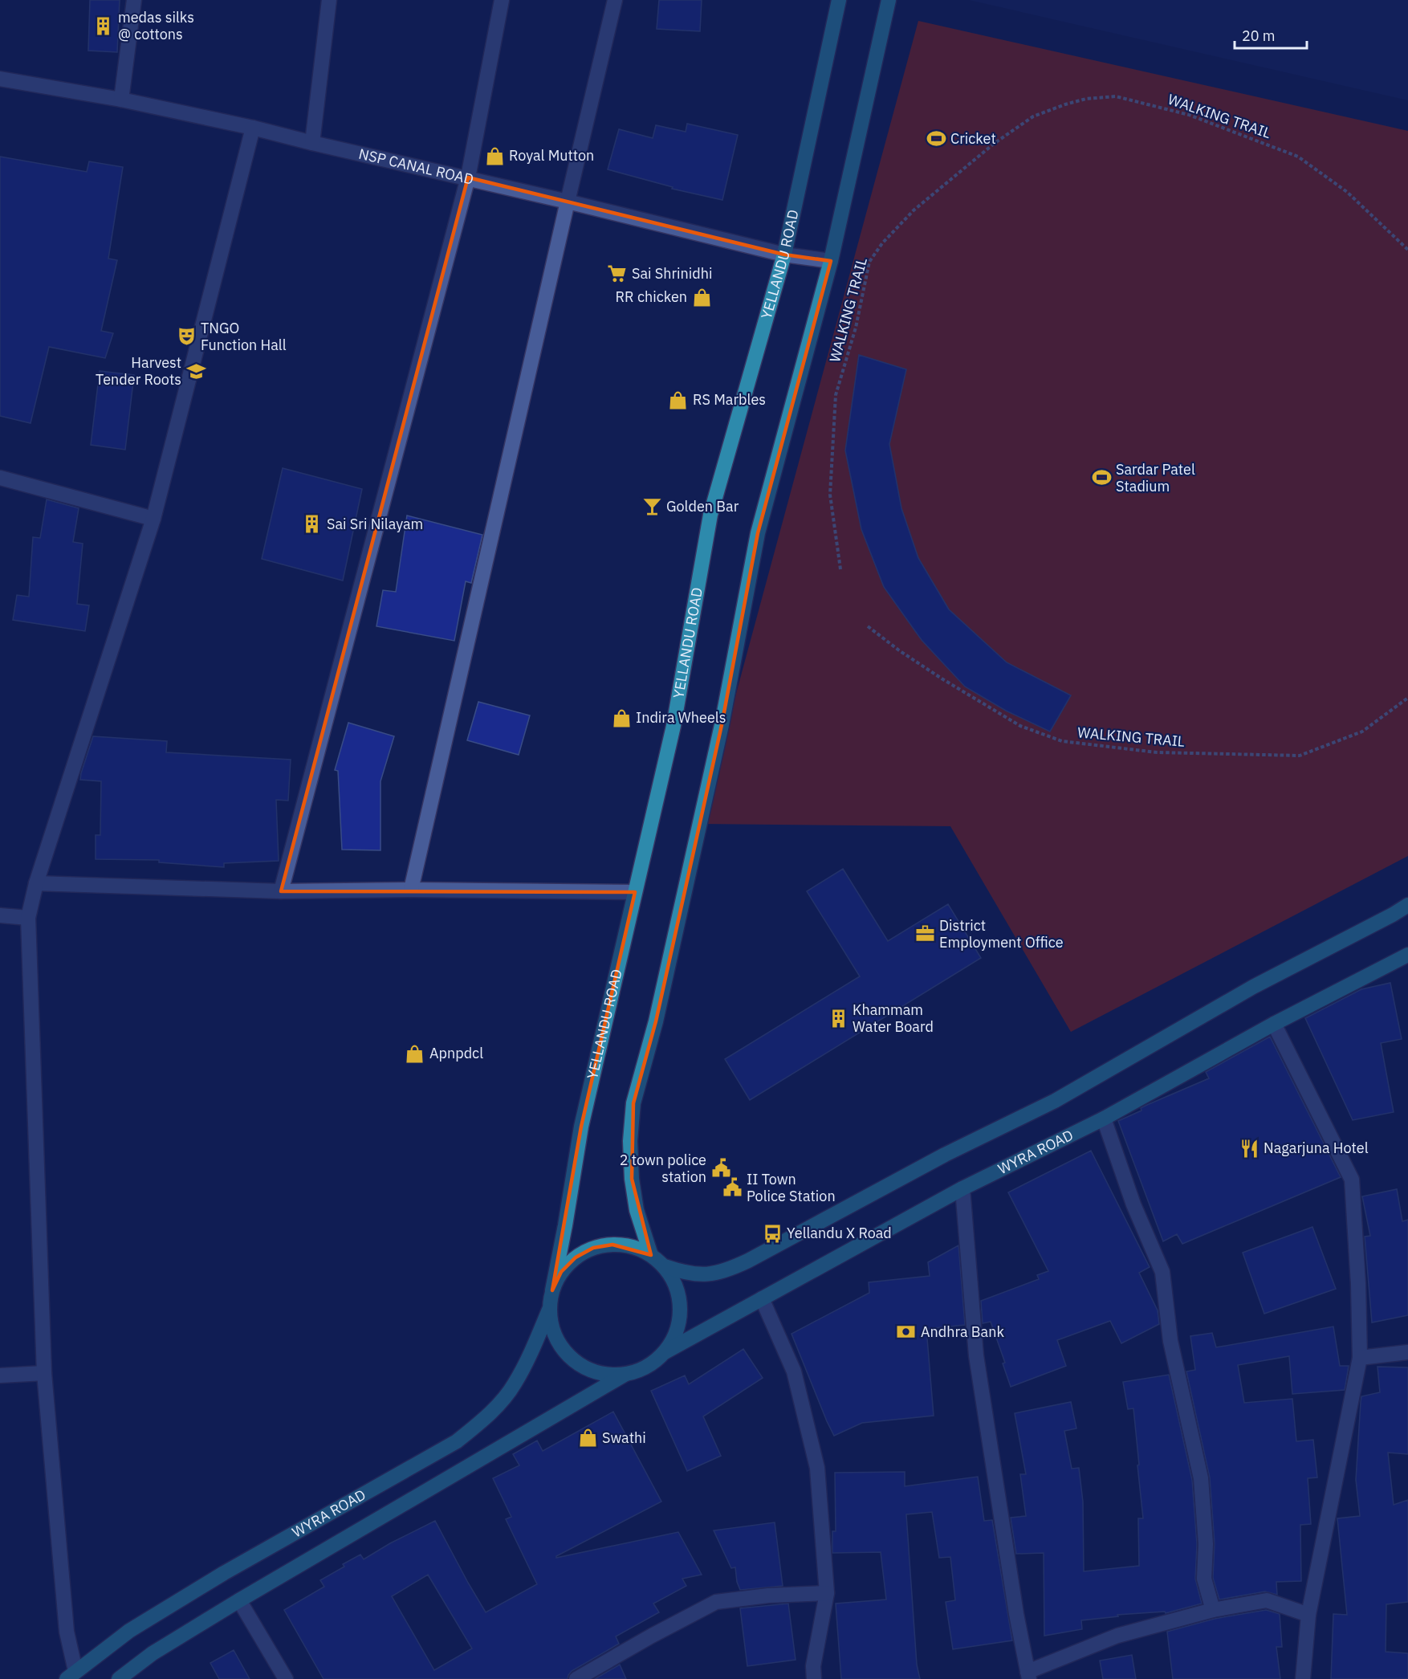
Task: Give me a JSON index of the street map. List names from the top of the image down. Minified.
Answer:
{"streets":{"main road":["YELLANDU ROAD","WYRA ROAD"],"street":["NSP CANAL ROAD"],"path":["WALKING TRAIL"]},"crossings":[["NSP CANAL ROAD","YELLANDU ROAD"],["YELLANDU ROAD","WYRA ROAD"]],"places":{"building":["medas silks @ cottons","Sai Sri Nilayam","Khammam Water Board"],"sports":["Cricket","Sardar Patel Stadium"],"shop":["Royal Mutton","RR chicken","RS Marbles","Indira Wheels","Apnpdcl","Swathi"],"supermarket":["Sai Shrinidhi"],"theatre":["TNGO Function Hall"],"school or university":["Harvest Tender Roots"],"bar":["Golden Bar"],"office":["District Employment Office"],"restaurant":["Nagarjuna Hotel"],"public building":["2 town police station","II Town Police Station"],"bus stop":["Yellandu X Road"],"bank":["Andhra Bank"]},"scale_bar":"20 m"}
